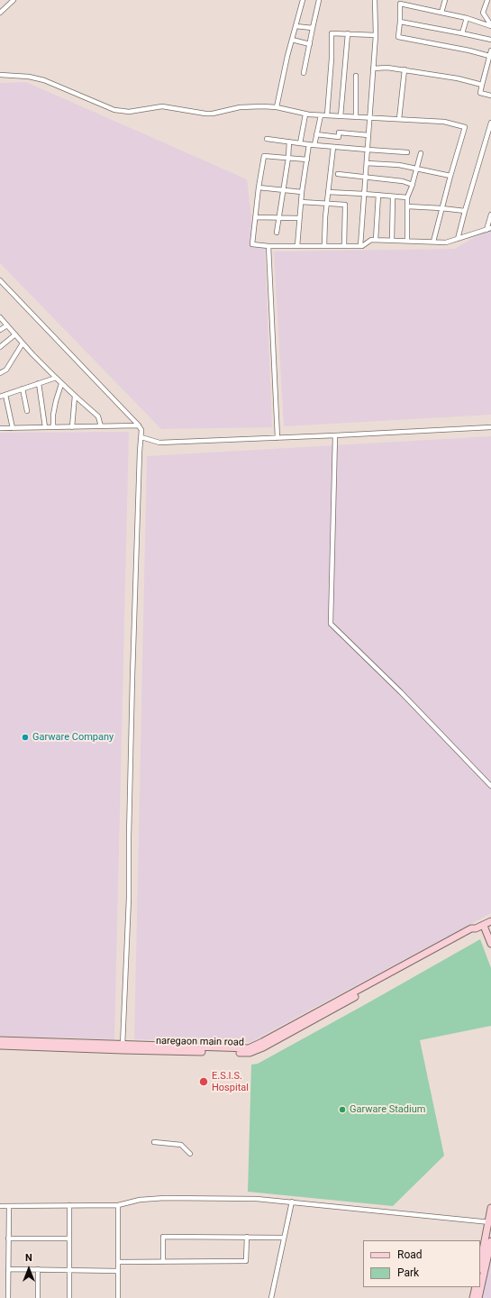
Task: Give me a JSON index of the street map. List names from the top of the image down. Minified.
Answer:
{"streets":{"street":["naregaon main road"]},"places":["Garware Company","E.S.I.S. Hospital","Garware Stadium"],"legend":["Road","Park"],"north":"top"}
